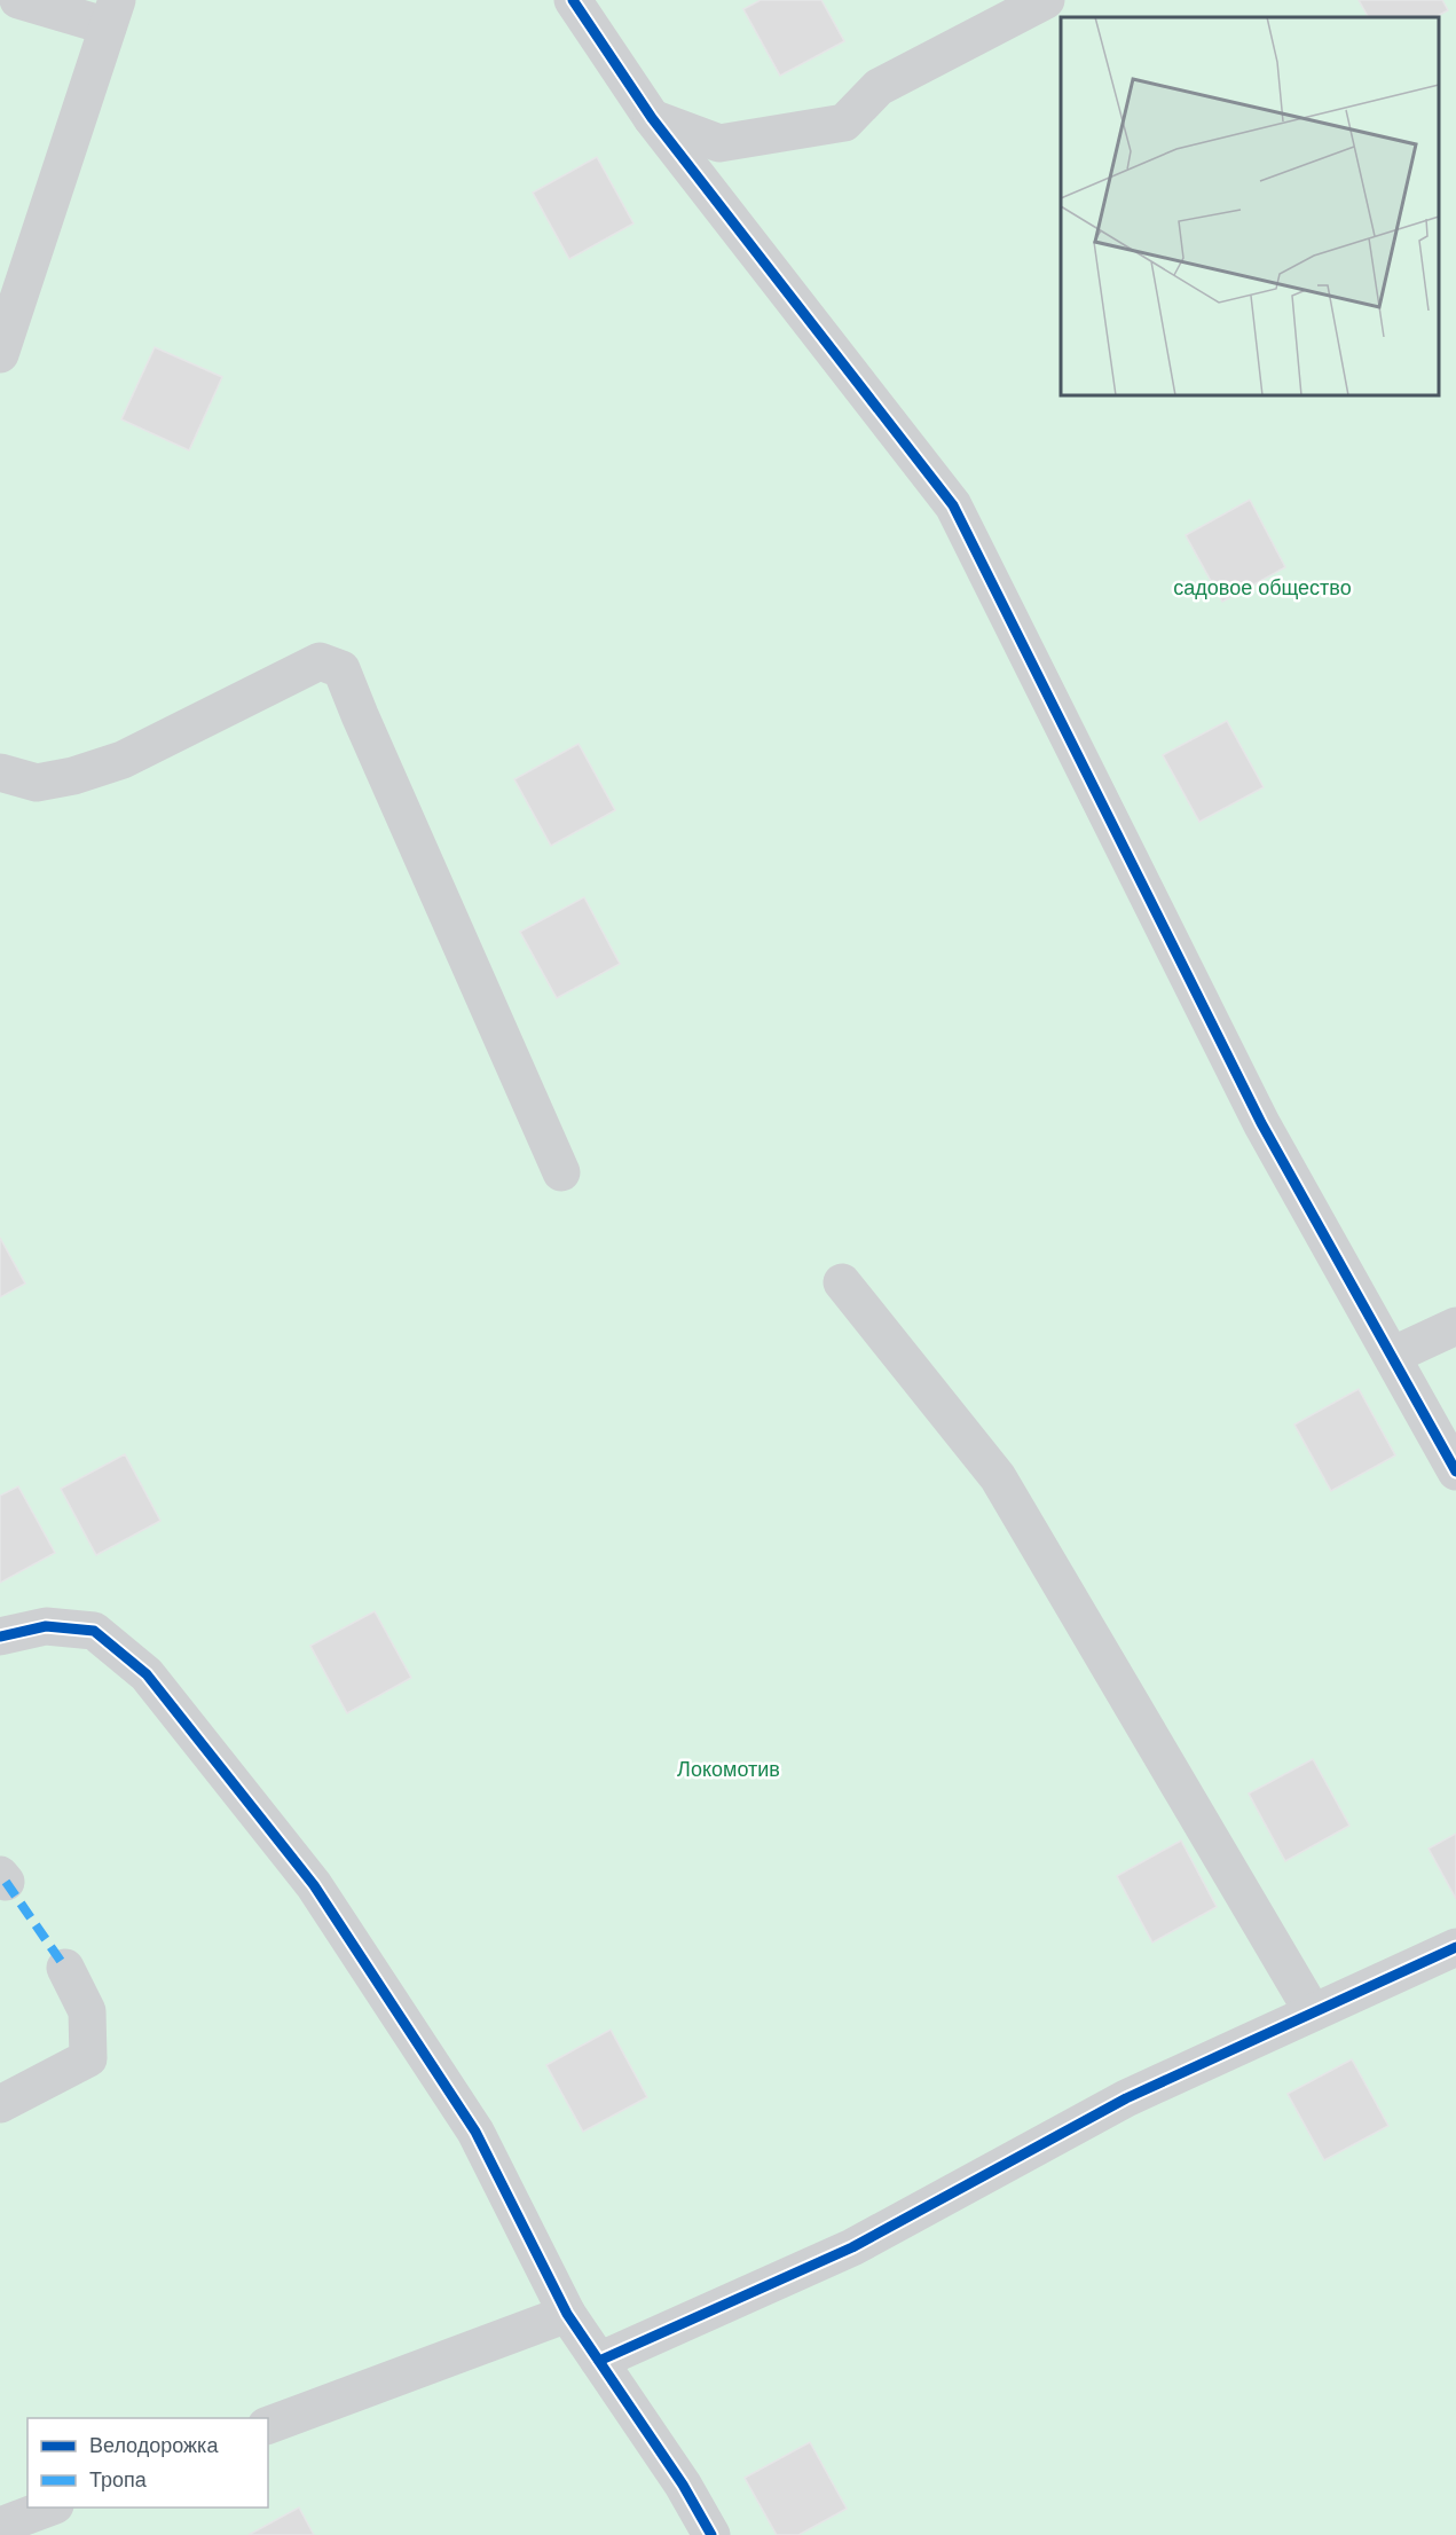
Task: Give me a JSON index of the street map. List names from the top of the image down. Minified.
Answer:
{"parks":["садовое общество","Локомотив"],"legend":["Велодорожка","Тропа"]}
